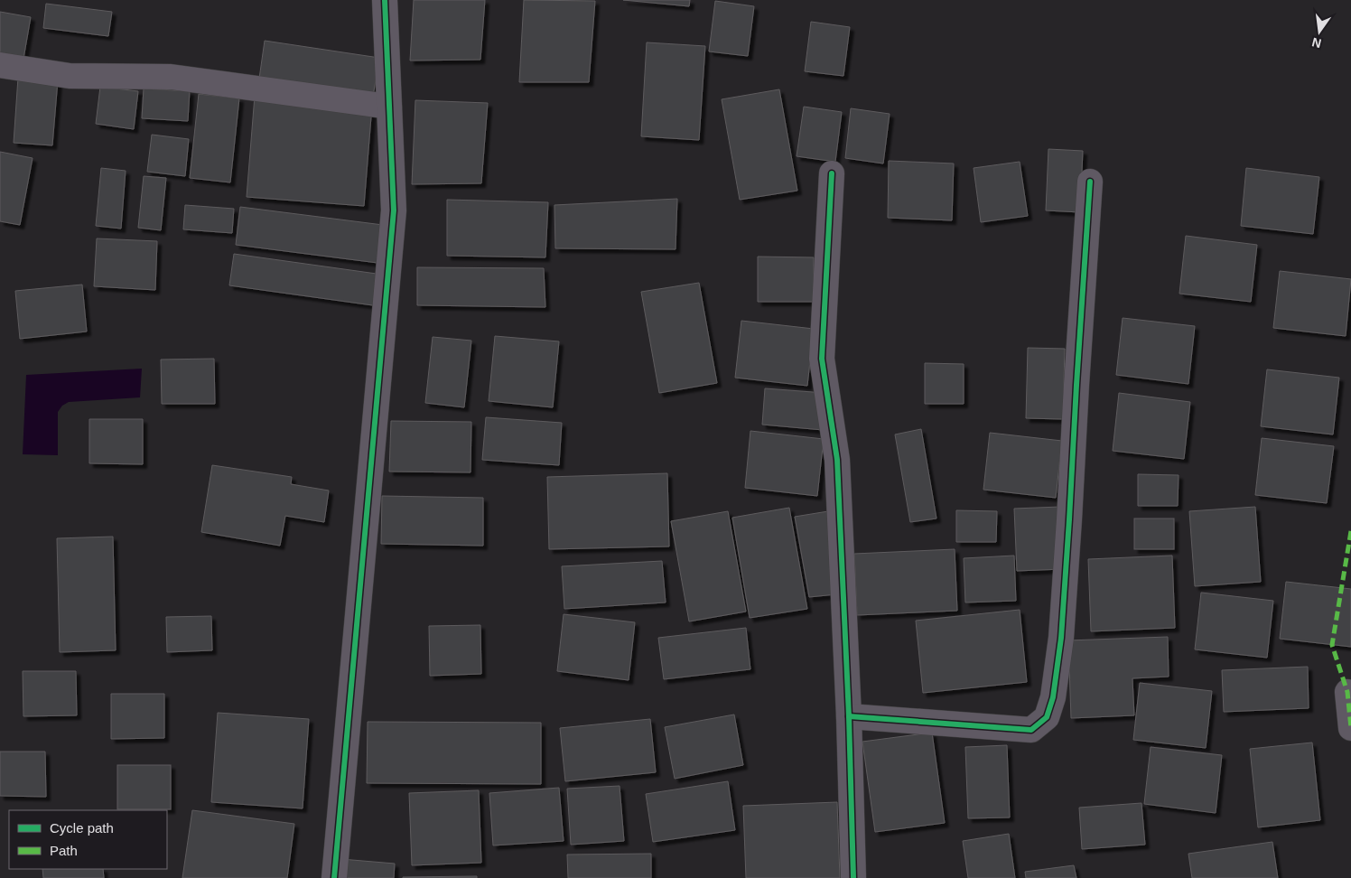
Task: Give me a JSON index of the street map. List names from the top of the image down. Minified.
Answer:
{"legend":["Cycle path","Path"],"north":"bottom"}
